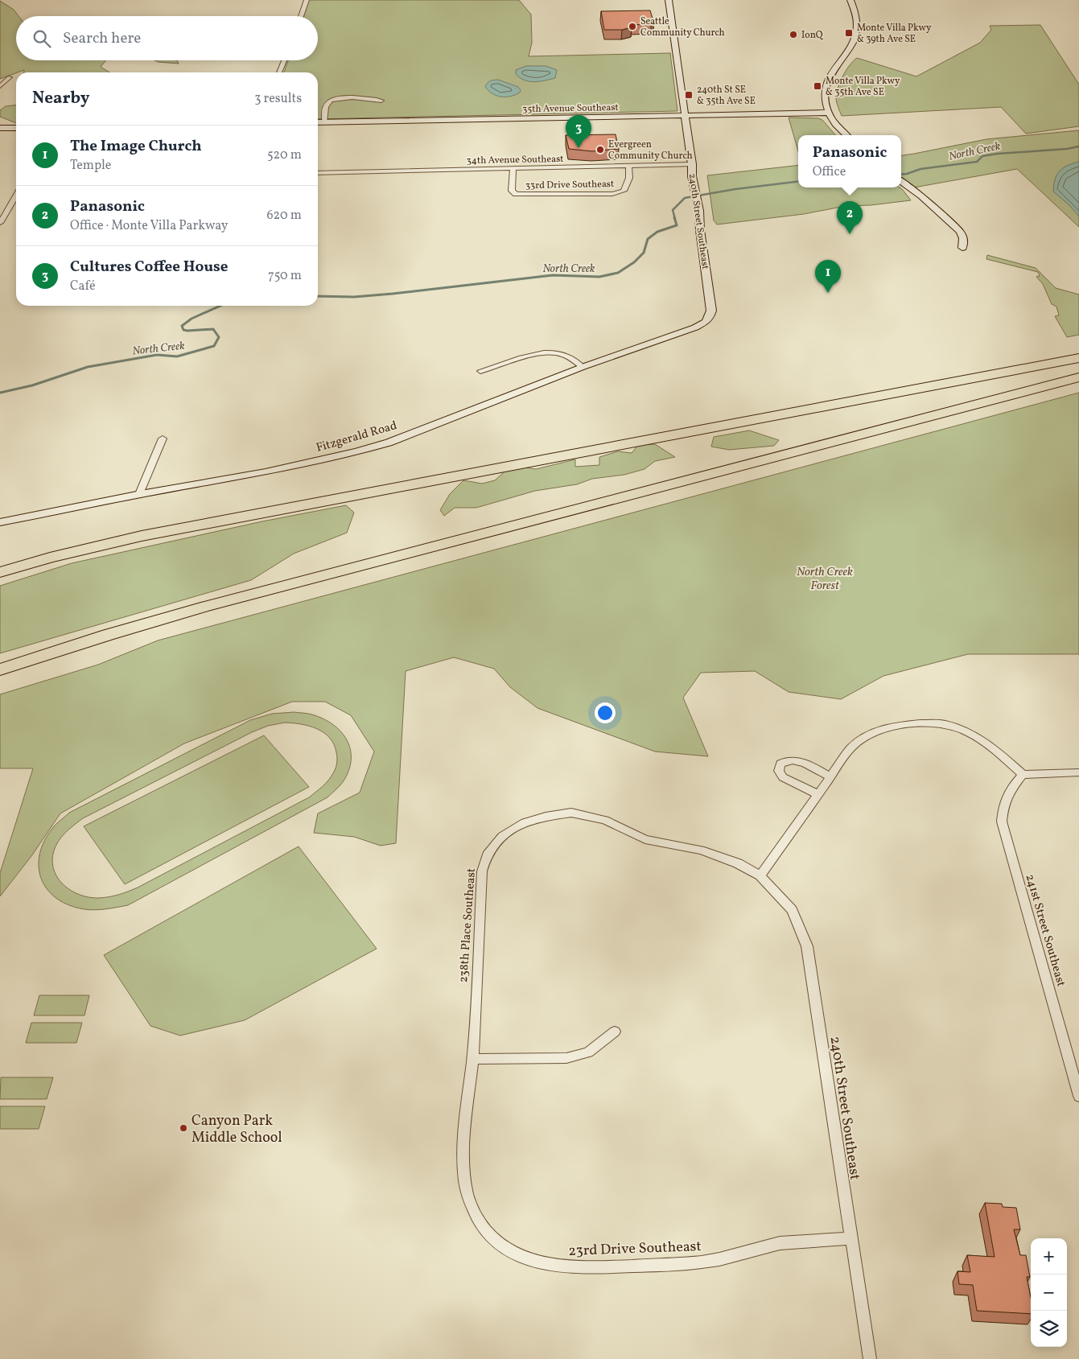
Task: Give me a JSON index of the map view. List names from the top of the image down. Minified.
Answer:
{"streets":{"street":["35th Avenue Southeast","34th Avenue Southeast","33rd Drive Southeast","240th Street Southeast","Fitzgerald Road","238th Place Southeast","241st Street Southeast","23rd Drive Southeast"]},"crossings":[["35th Avenue Southeast","240th Street Southeast"],["34th Avenue Southeast","33rd Drive Southeast"],["34th Avenue Southeast","240th Street Southeast"],["240th Street Southeast","Fitzgerald Road"],["240th Street Southeast","238th Place Southeast"],["240th Street Southeast","23rd Drive Southeast"],["238th Place Southeast","23rd Drive Southeast"]],"water":["North Creek"],"parks":["North Creek Forest"],"places":{"other":["Seattle Community Church","IonQ","Evergreen Community Church","Canyon Park Middle School"],"transit":["Monte Villa Pkwy & 39th Ave SE","Monte Villa Pkwy & 35th Ave SE","240th St SE & 35th Ave SE"]},"page":{"search":"Search here","heading":["Nearby","3 results"],"pins":["3","2","1"],"list":[{"mark":"1","name":"The Image Church","note":"Temple","value":"520 m"},{"mark":"2","name":"Panasonic","note":"Office · Monte Villa Parkway","value":"620 m"},{"mark":"3","name":"Cultures Coffee House","note":"Café","value":"750 m"}],"popup":["Panasonic","Office"],"map_buttons":["+","−"]}}
